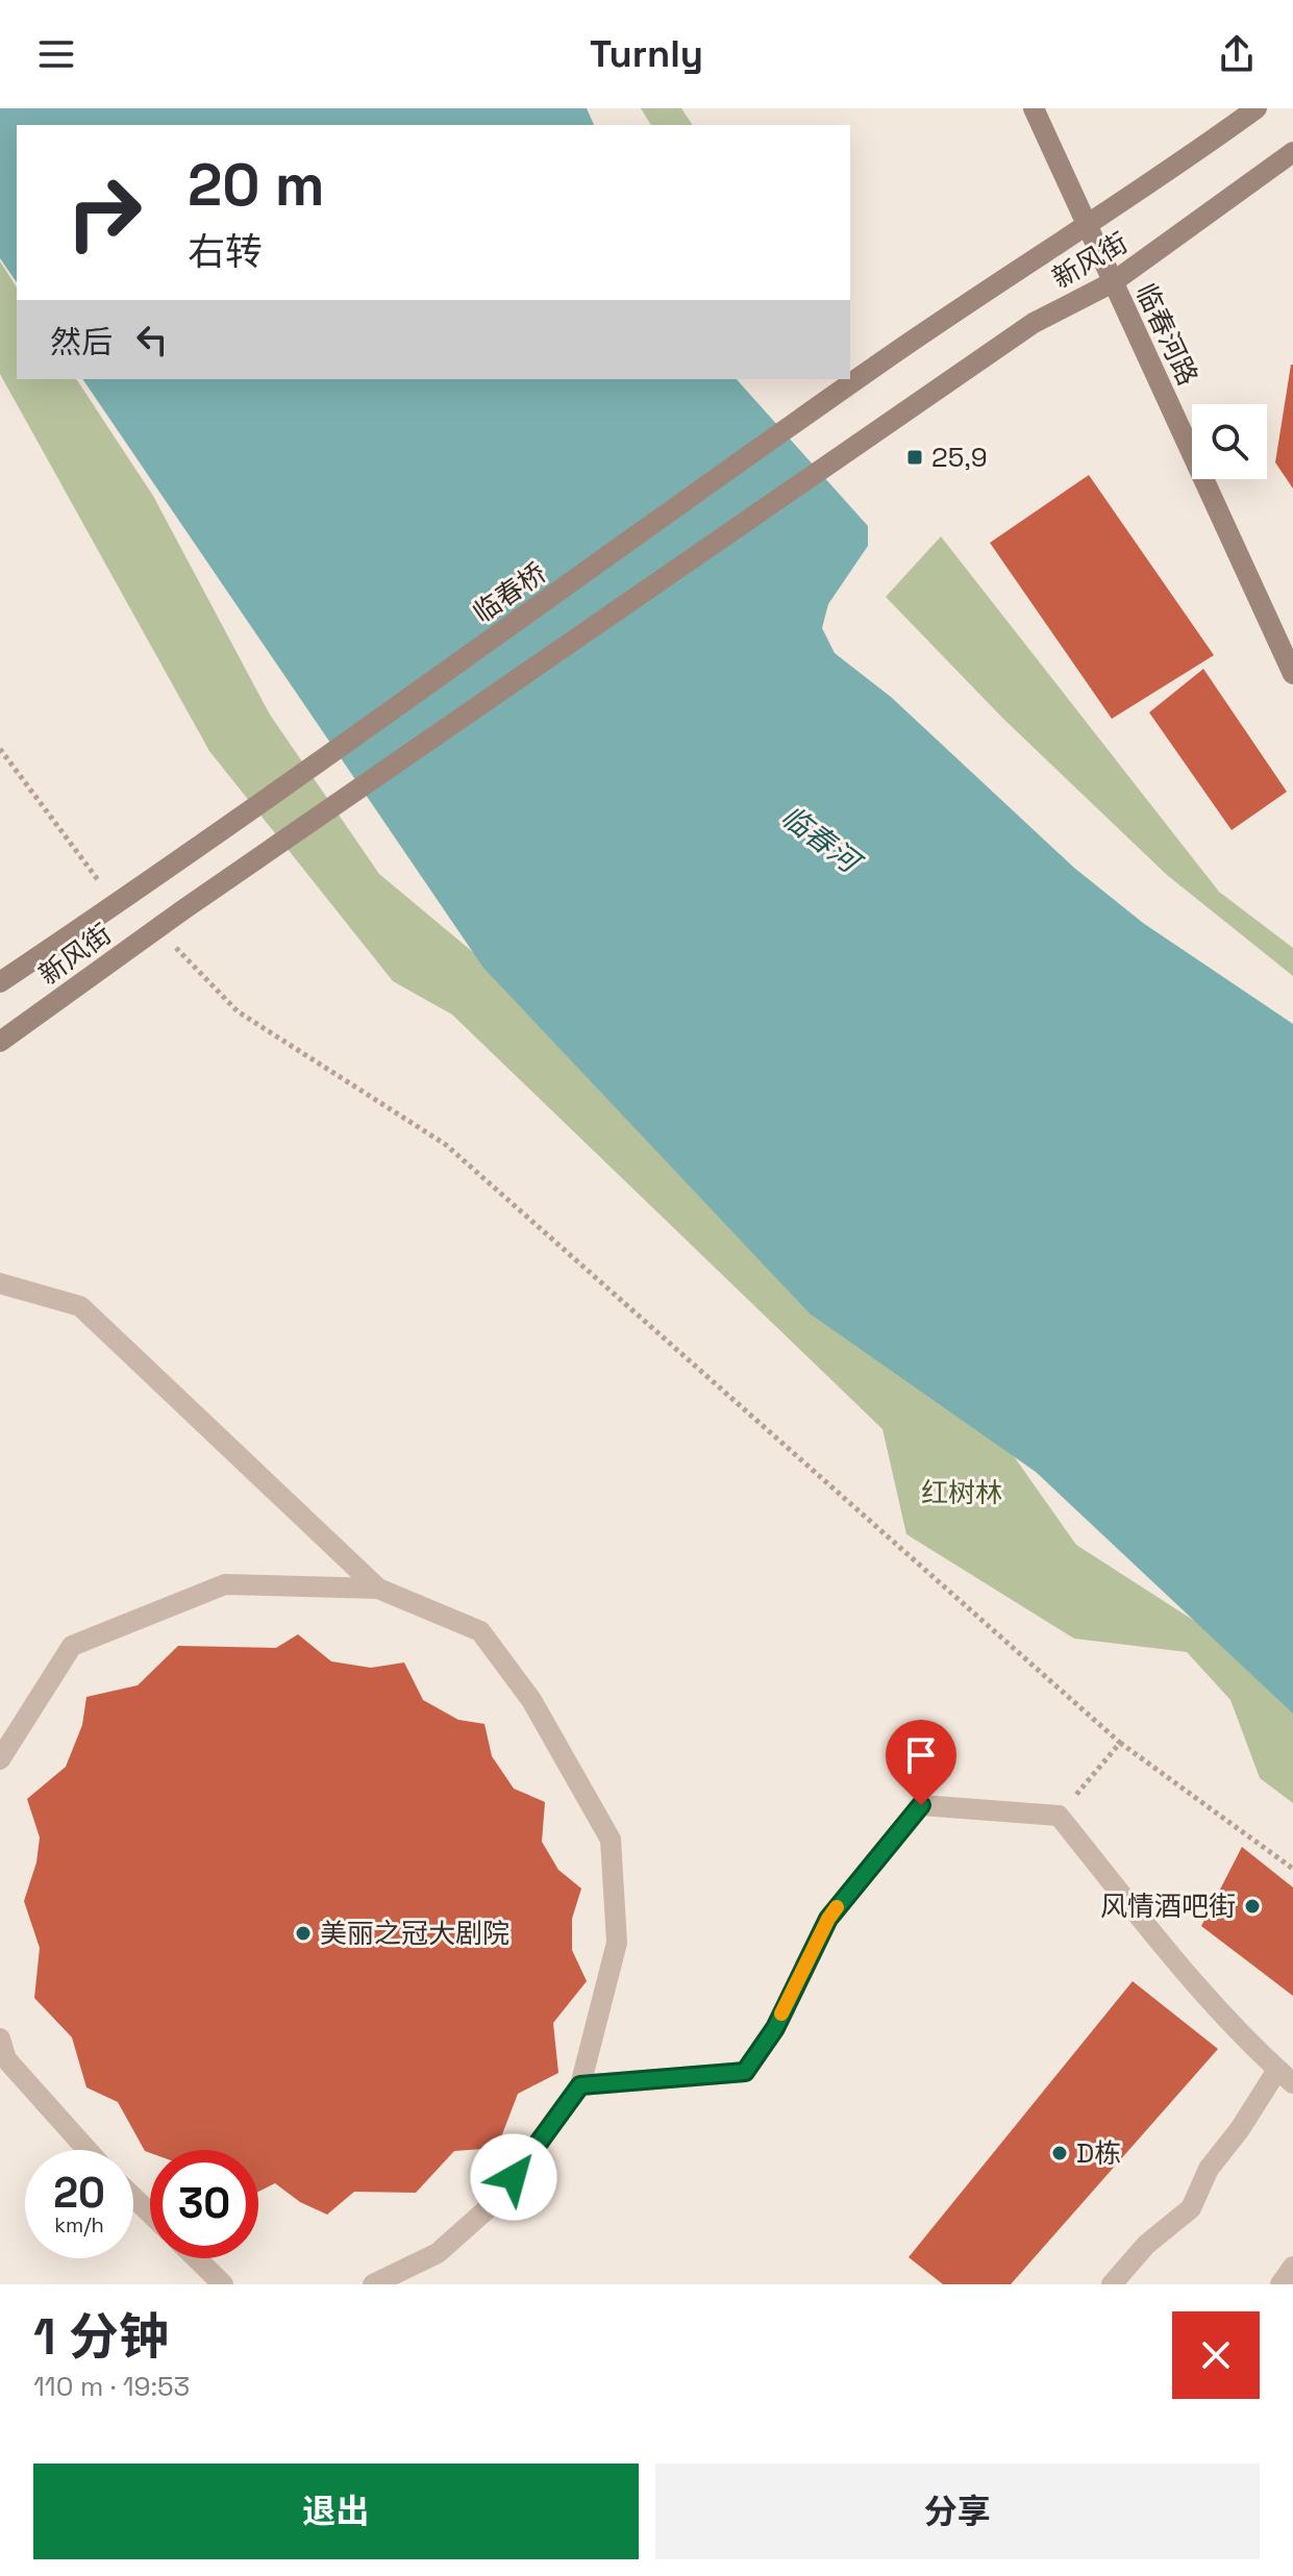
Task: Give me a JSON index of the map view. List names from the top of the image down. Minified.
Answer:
{"streets":{"main road":["新风街","临春河路","临春桥"]},"crossings":[["新风街","临春河路"],["新风街","临春桥"]],"water":["临春河"],"parks":["红树林"],"places":{"transit":["25,9"],"other":["风情酒吧街","美丽之冠大剧院","D栋"]},"page":{"header":"Turnly","turn":["20 m","右转"],"then":"然后","speed":"20 km/h","limit":"30","heading":["1 分钟","110 m · 19:53"],"buttons":["退出","分享"]}}
